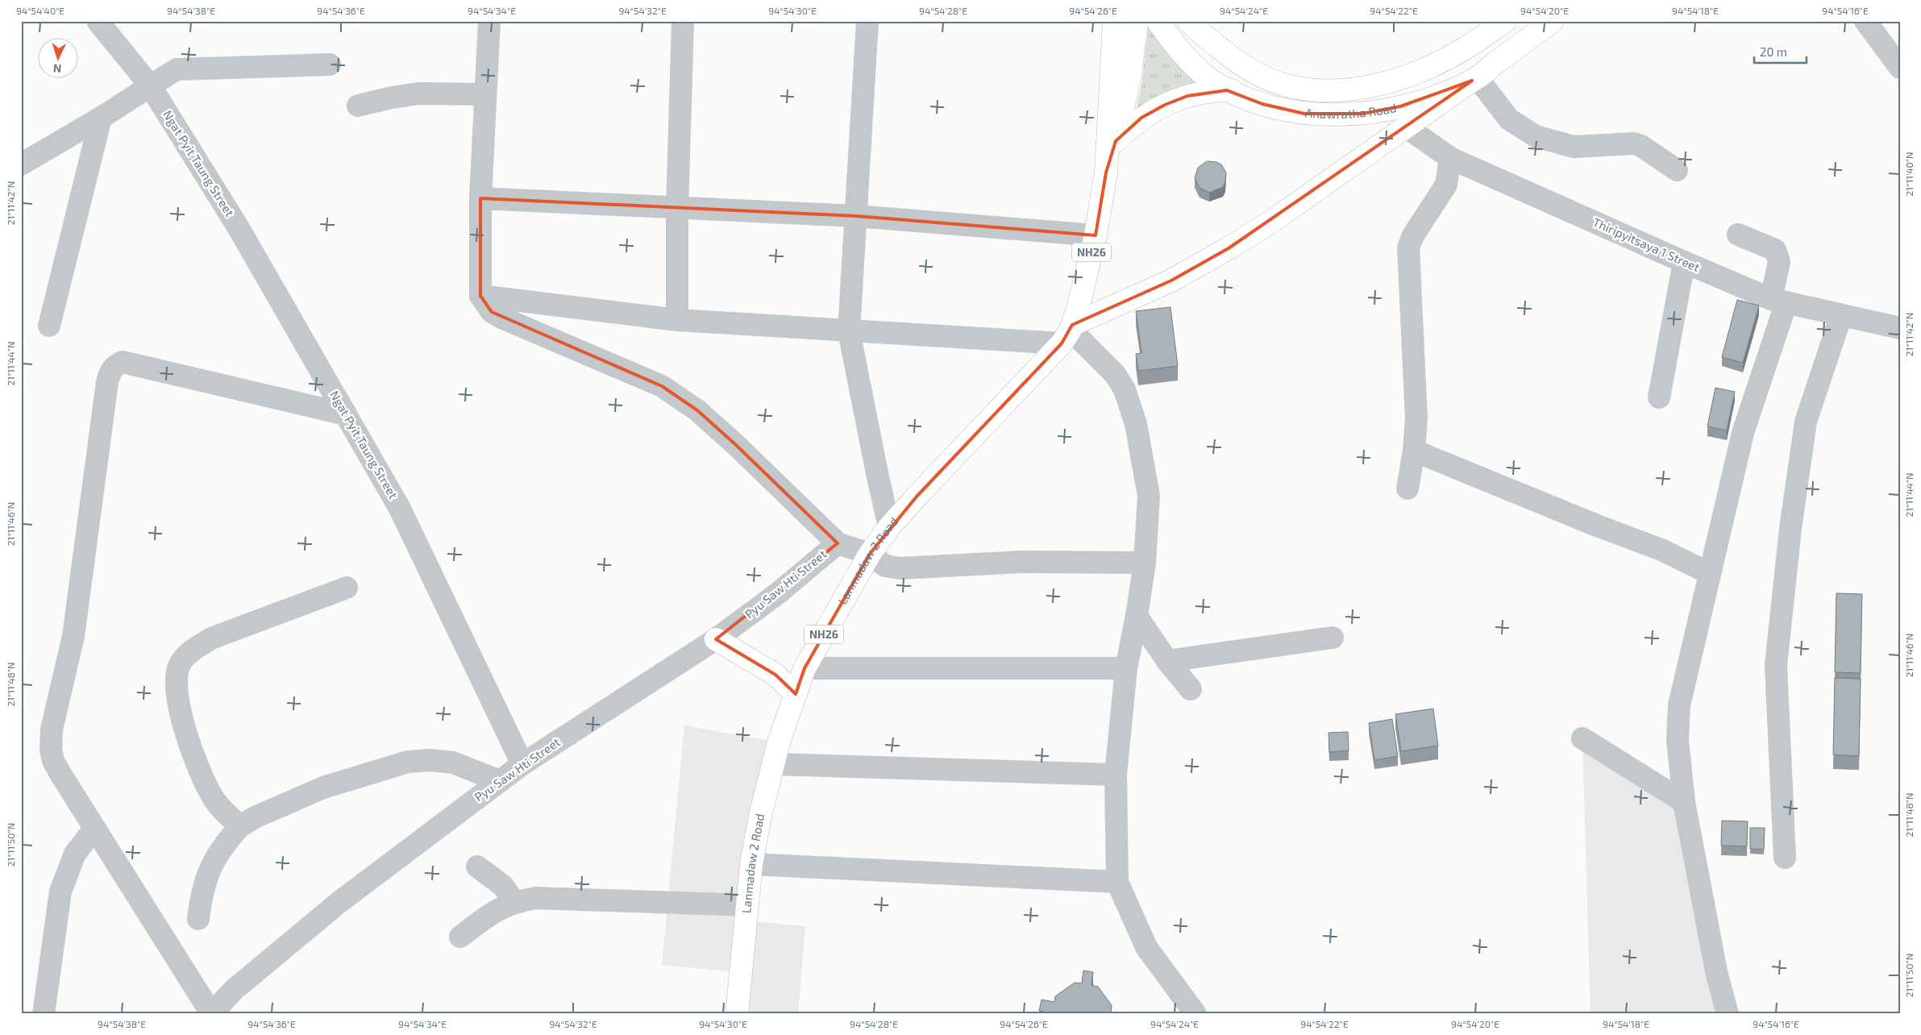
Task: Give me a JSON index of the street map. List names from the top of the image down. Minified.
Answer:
{"streets":{"main road":["Anawratha Road","NH26","Lanmadaw 2 Road"],"street":["Ngat Pyit Taung Street","Thiripyitsaya 1 Street","Pyu Saw Hti Street"]},"crossings":[["Ngat Pyit Taung Street","Pyu Saw Hti Street"],["NH26","Lanmadaw 2 Road"]],"scale_bar":"20 m","north":"bottom","coordinates":["94°54'40\"E","94°54'38\"E","94°54'36\"E","94°54'34\"E","94°54'32\"E","94°54'30\"E","94°54'28\"E","94°54'26\"E","94°54'24\"E","94°54'22\"E","94°54'20\"E","94°54'18\"E","94°54'16\"E","21°11'40\"N","21°11'42\"N","21°11'44\"N","21°11'46\"N","21°11'48\"N","21°11'50\"N"]}
